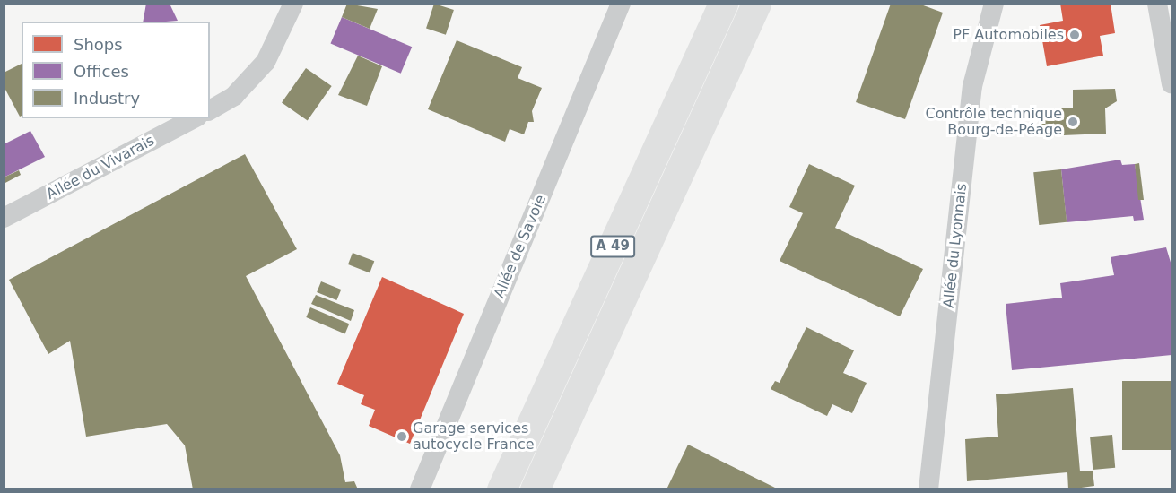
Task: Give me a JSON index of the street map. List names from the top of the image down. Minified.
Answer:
{"streets":{"highway":["A 49"],"street":["Allée du Vivarais","Allée du Lyonnais","Allée de Savoie"]},"places":["PF Automobiles","Contrôle technique Bourg-de-Péage","Garage services autocycle France"],"legend":["Shops","Offices","Industry"]}
